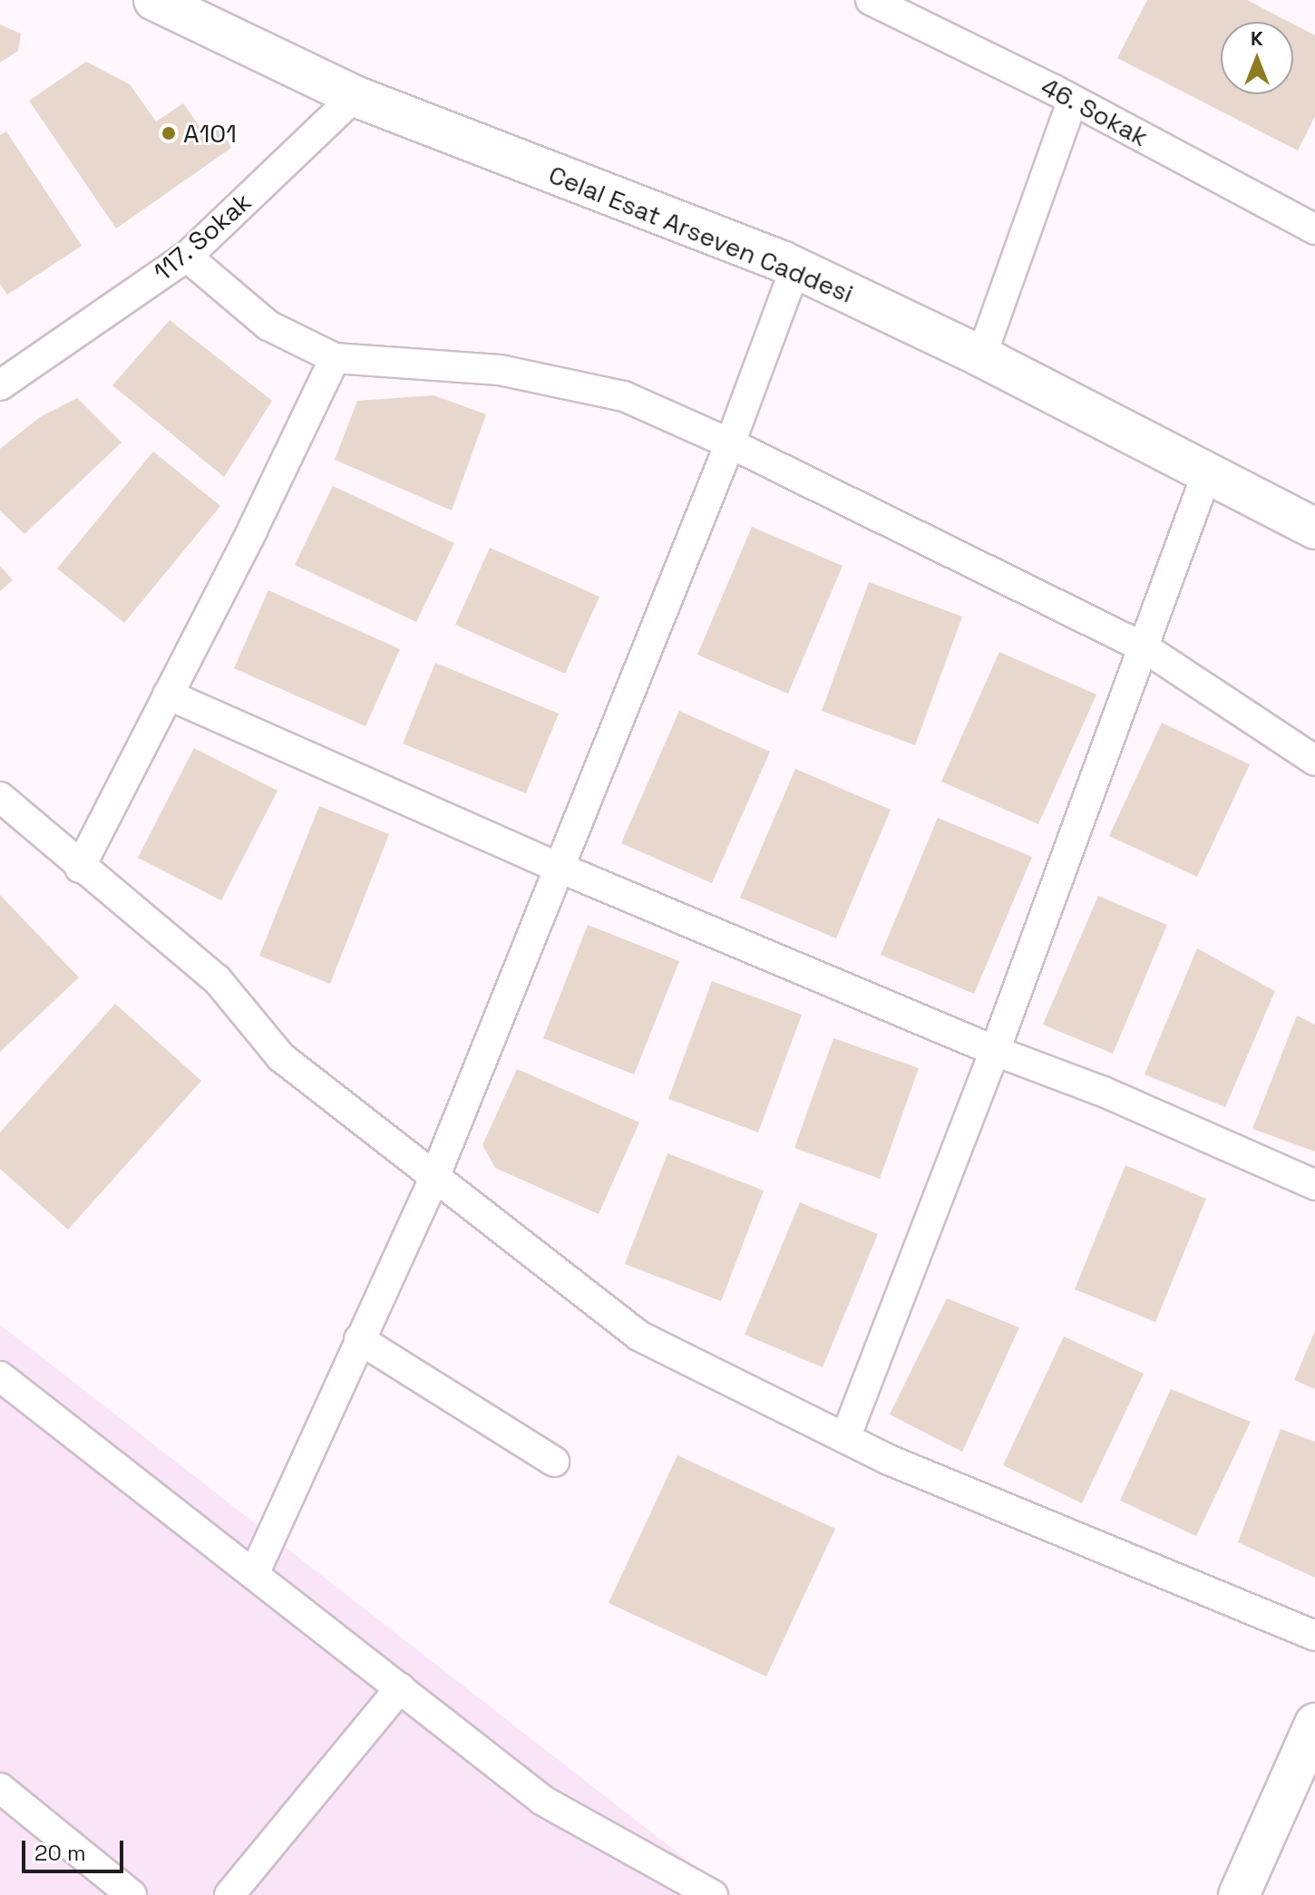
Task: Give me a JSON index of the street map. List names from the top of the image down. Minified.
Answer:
{"streets":{"main road":["Celal Esat Arseven Caddesi"],"street":["46. Sokak","117. Sokak"]},"crossings":[["Celal Esat Arseven Caddesi","117. Sokak"]],"places":["A101"],"scale_bar":"20 m","north":"top"}
